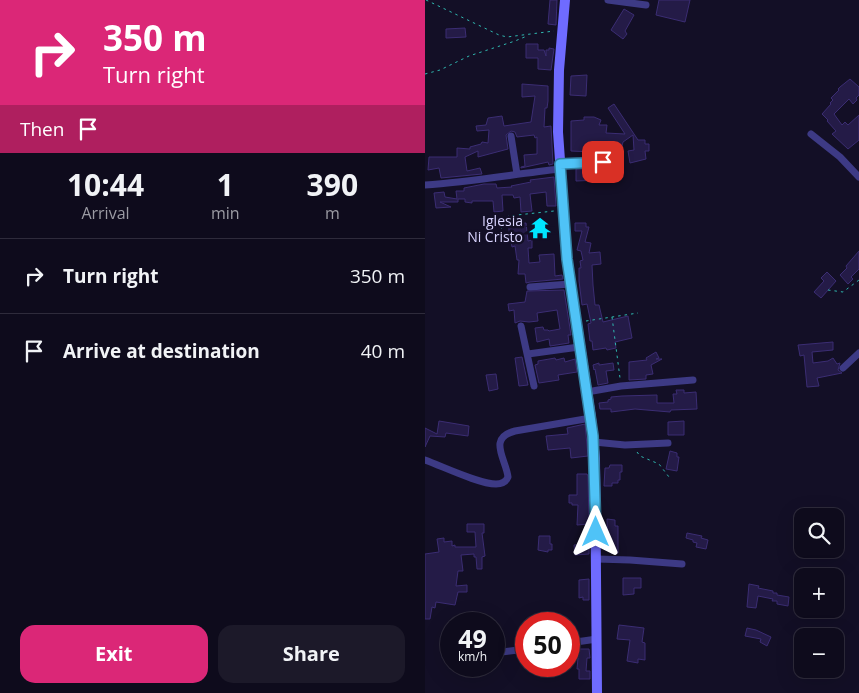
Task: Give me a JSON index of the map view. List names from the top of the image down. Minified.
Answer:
{"places":{"temple":["Iglesia Ni Cristo"]},"page":{"turn":["350 m","Turn right"],"then":"Then","eta":["10:44","Arrival","1","min","390","m"],"list":[{"name":"Turn right","value":"350 m"},{"name":"Arrive at destination","value":"40 m"}],"map_buttons":["+","−"],"speed":"49 km/h","limit":"50","buttons":["Exit","Share"]}}
